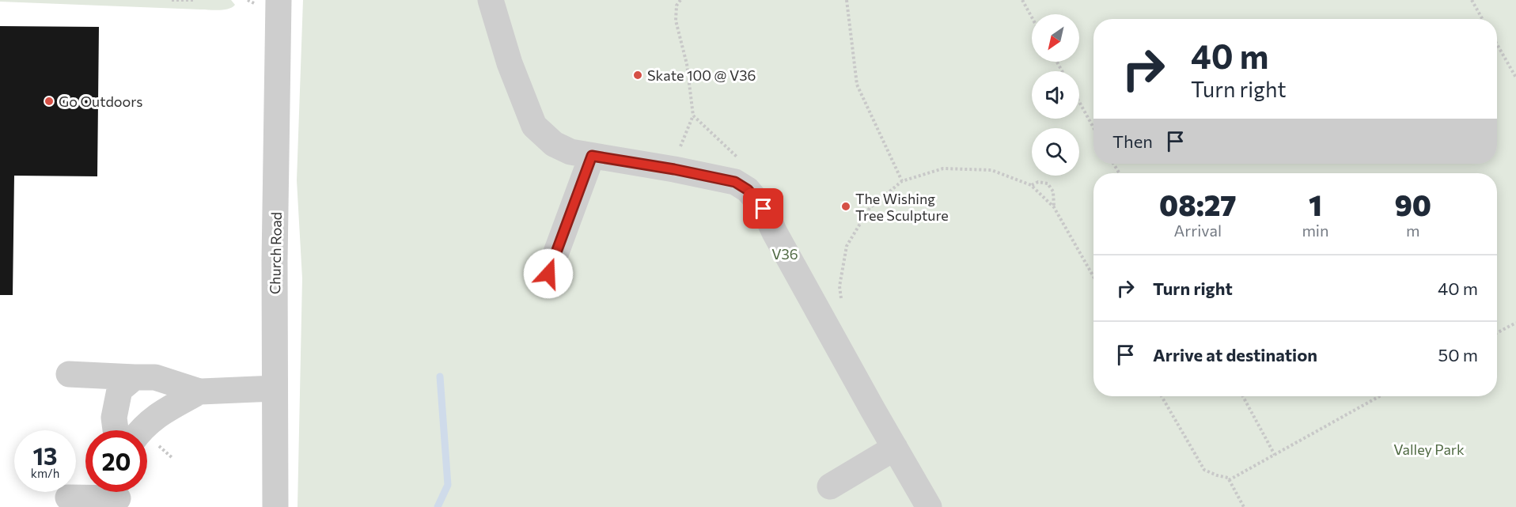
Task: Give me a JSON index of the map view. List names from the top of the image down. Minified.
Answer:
{"streets":{"street":["Church Road"]},"parks":["V36","Valley Park"],"places":["Skate 100 @ V36","Go Outdoors","The Wishing Tree Sculpture"],"north":"bottom left","page":{"turn":["40 m","Turn right"],"then":"Then","eta":["08:27","Arrival","1","min","90","m"],"list":[{"name":"Turn right","value":"40 m"},{"name":"Arrive at destination","value":"50 m"}],"speed":"13 km/h","limit":"20"}}
